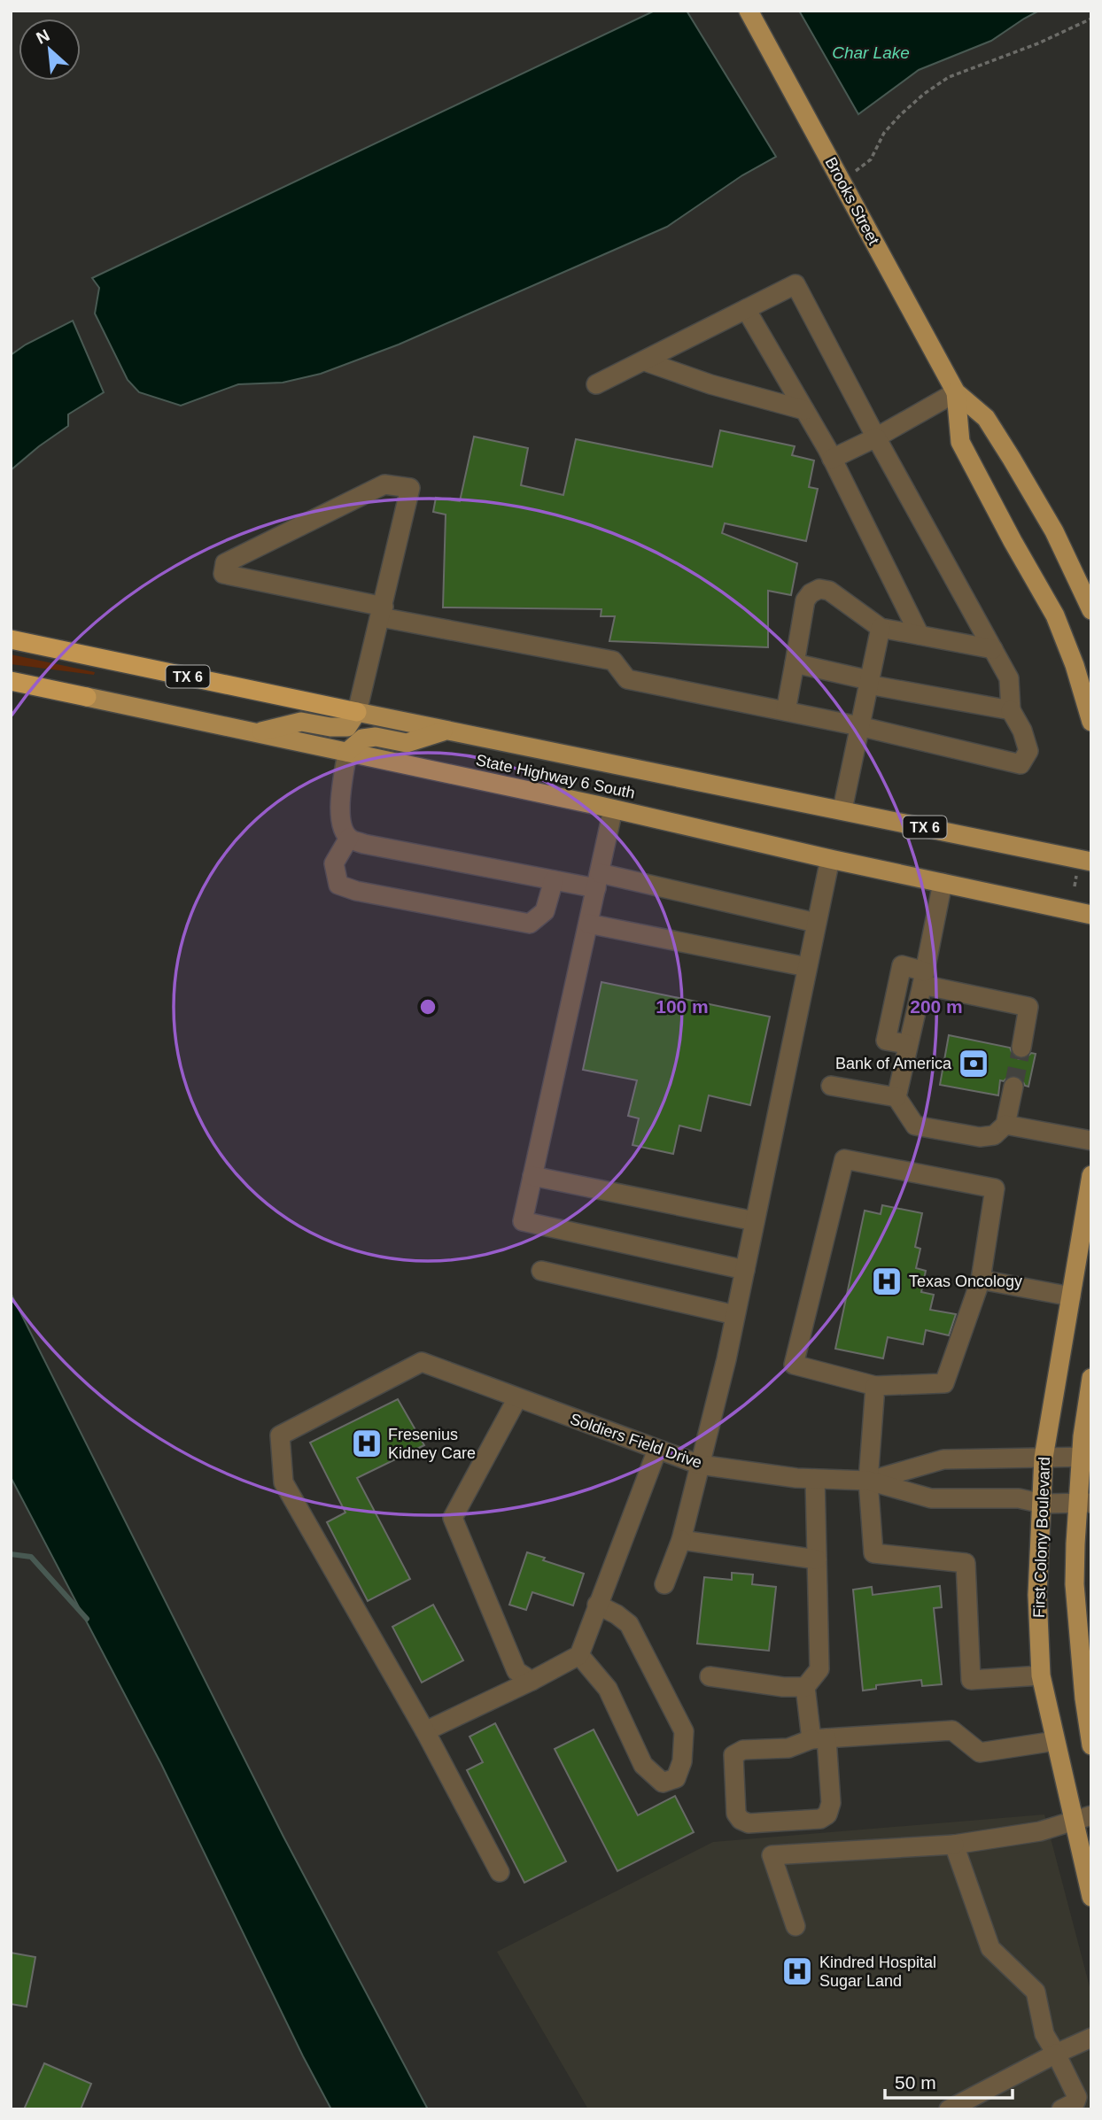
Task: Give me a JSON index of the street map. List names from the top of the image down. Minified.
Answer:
{"streets":{"highway":["TX 6","State Highway 6 South"],"main road":["Brooks Street","First Colony Boulevard"],"street":["Soldiers Field Drive"]},"crossings":[["Soldiers Field Drive","First Colony Boulevard"]],"water":["Char Lake"],"places":{"bank":["Bank of America"],"hospital":["Texas Oncology","Fresenius Kidney Care","Kindred Hospital Sugar Land"]},"scale_bar":"50 m","north":"top left","rings":["100 m","200 m"]}
